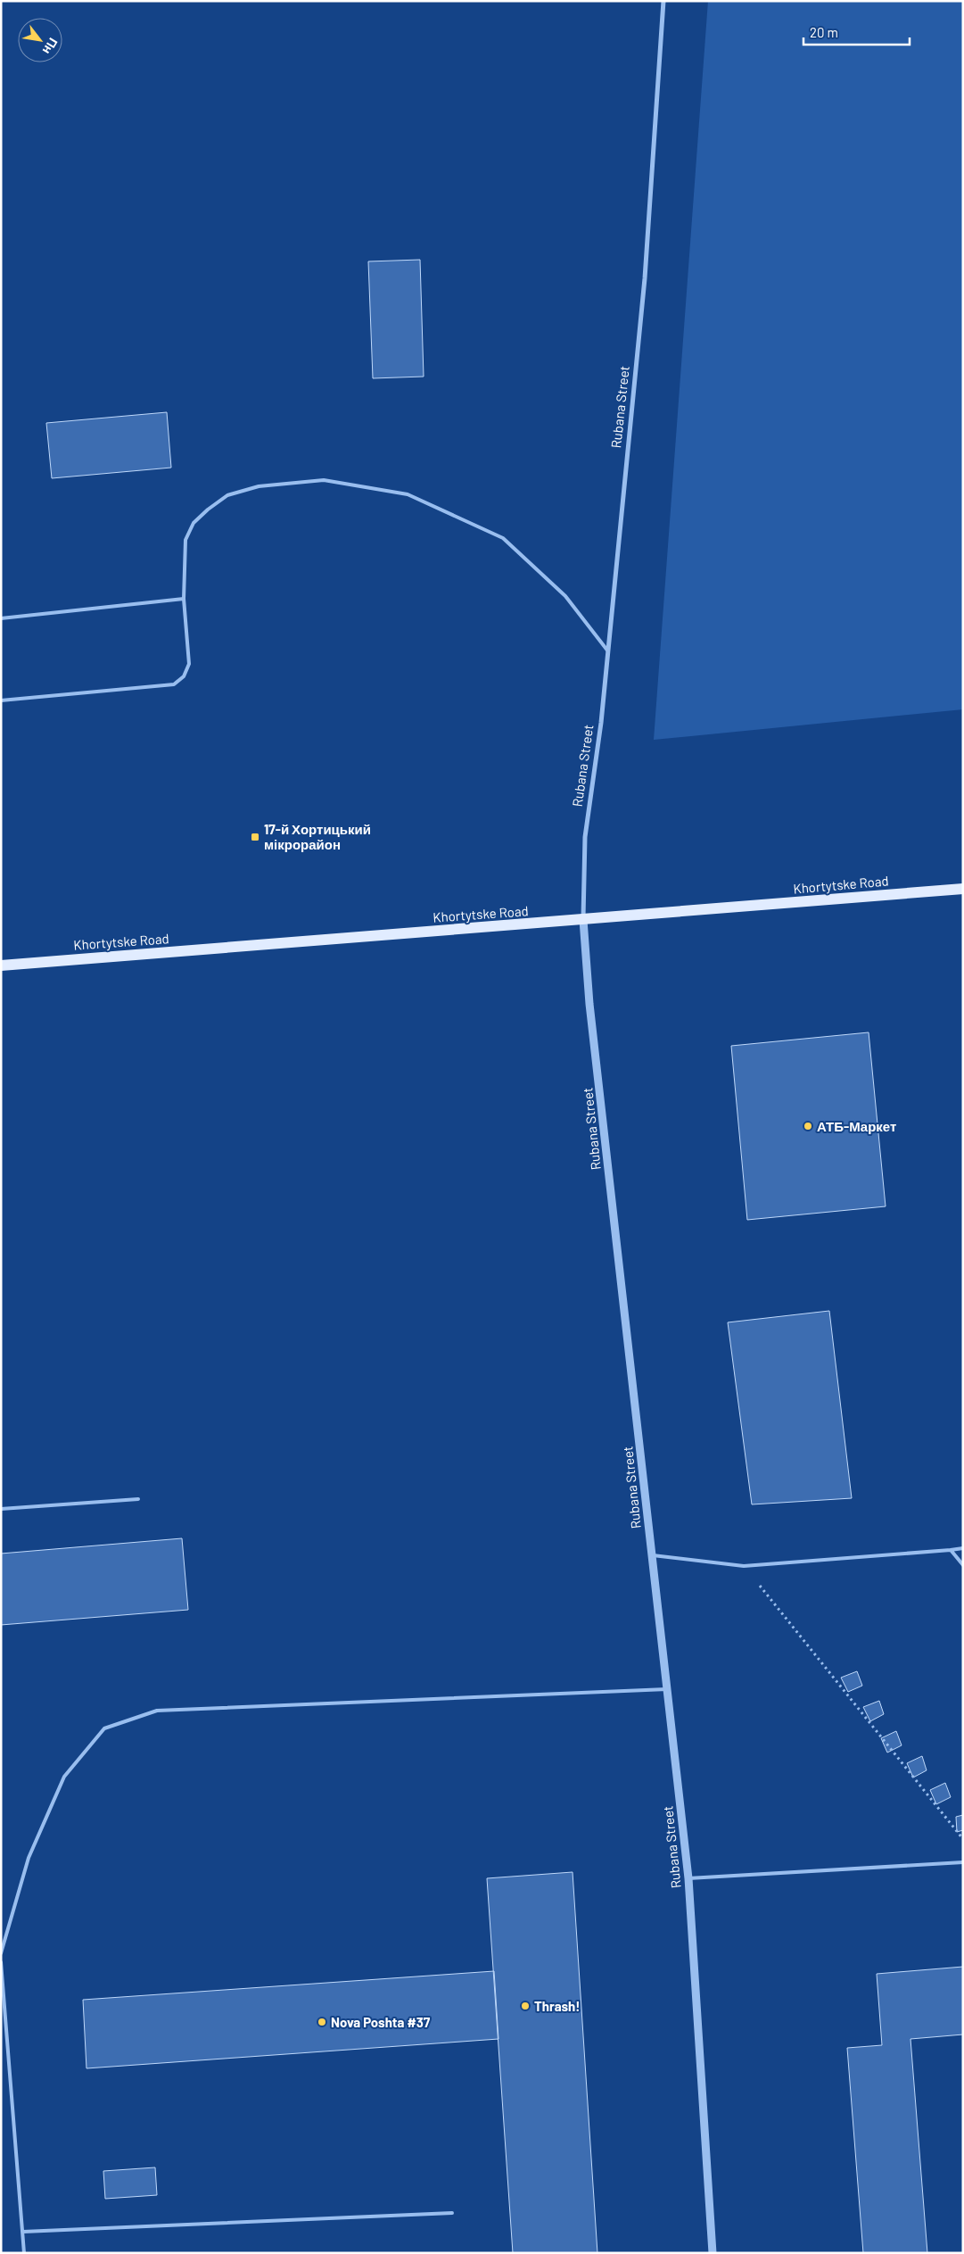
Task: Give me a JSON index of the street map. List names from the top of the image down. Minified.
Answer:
{"streets":{"main road":["Khortytske Road"],"street":["Rubana Street"]},"crossings":[["Rubana Street","Khortytske Road"]],"places":{"transit":["17-й Хортицький мікрорайон"],"other":["АТБ-Маркет","Thrash!","Nova Poshta #37"]},"scale_bar":"20 m","north":"bottom right"}
